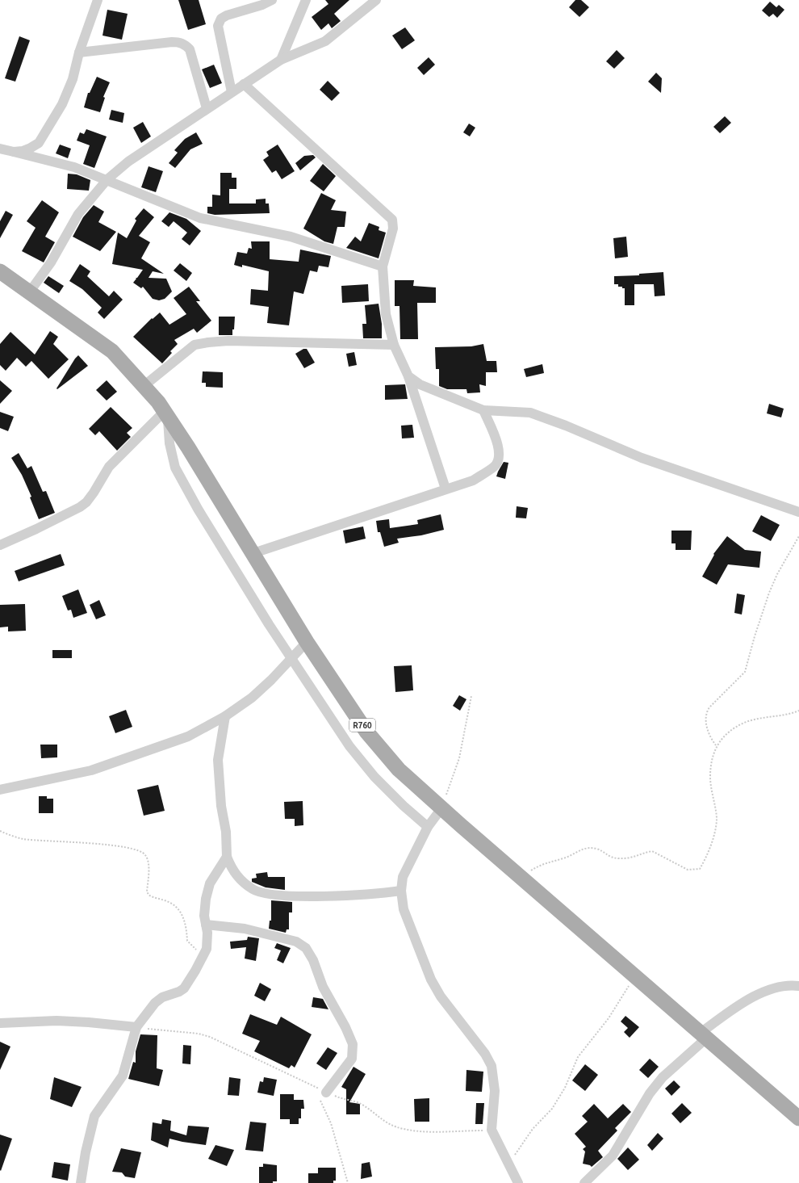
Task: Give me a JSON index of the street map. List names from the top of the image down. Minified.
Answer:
{"streets":{"main road":["R760"]}}
